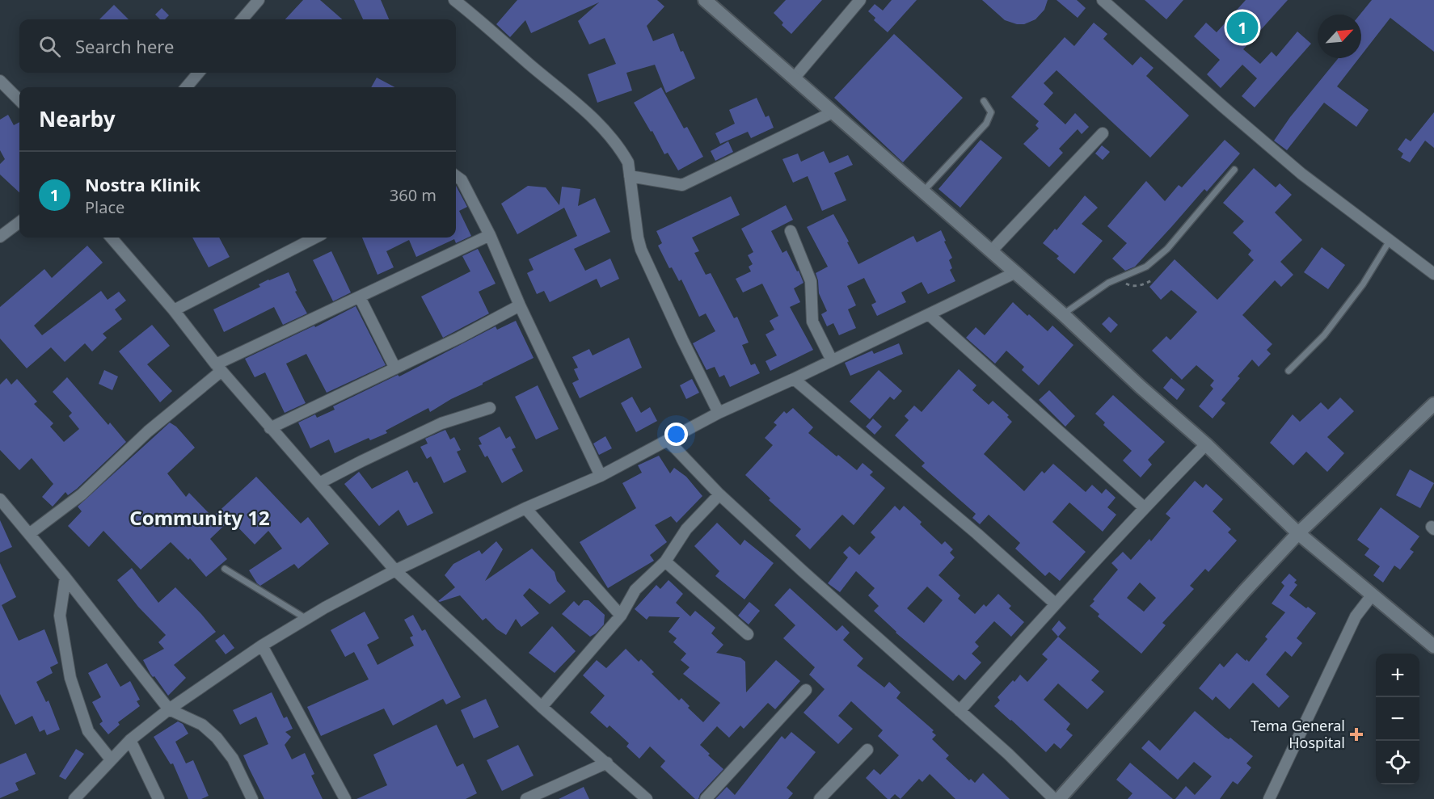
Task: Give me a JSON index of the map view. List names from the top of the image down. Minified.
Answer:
{"districts":["Community 12"],"places":{"health":["Tema General Hospital"]},"north":"top right","page":{"pins":"1","search":"Search here","heading":"Nearby","list":[{"mark":"1","name":"Nostra Klinik","note":"Place","value":"360 m"}],"map_buttons":["+","−"]}}
